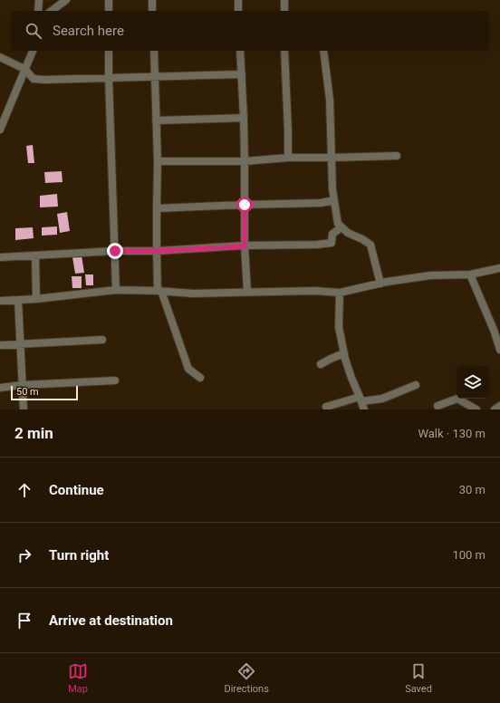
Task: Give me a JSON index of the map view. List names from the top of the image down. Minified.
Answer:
{"scale_bar":"50 m","page":{"search":"Search here","scale":"50 m","heading":["2 min","Walk · 130 m"],"list":[["Continue","30 m"],["Turn right","100 m"],"Arrive at destination"],"nav":["Map","Directions","Saved"]}}
